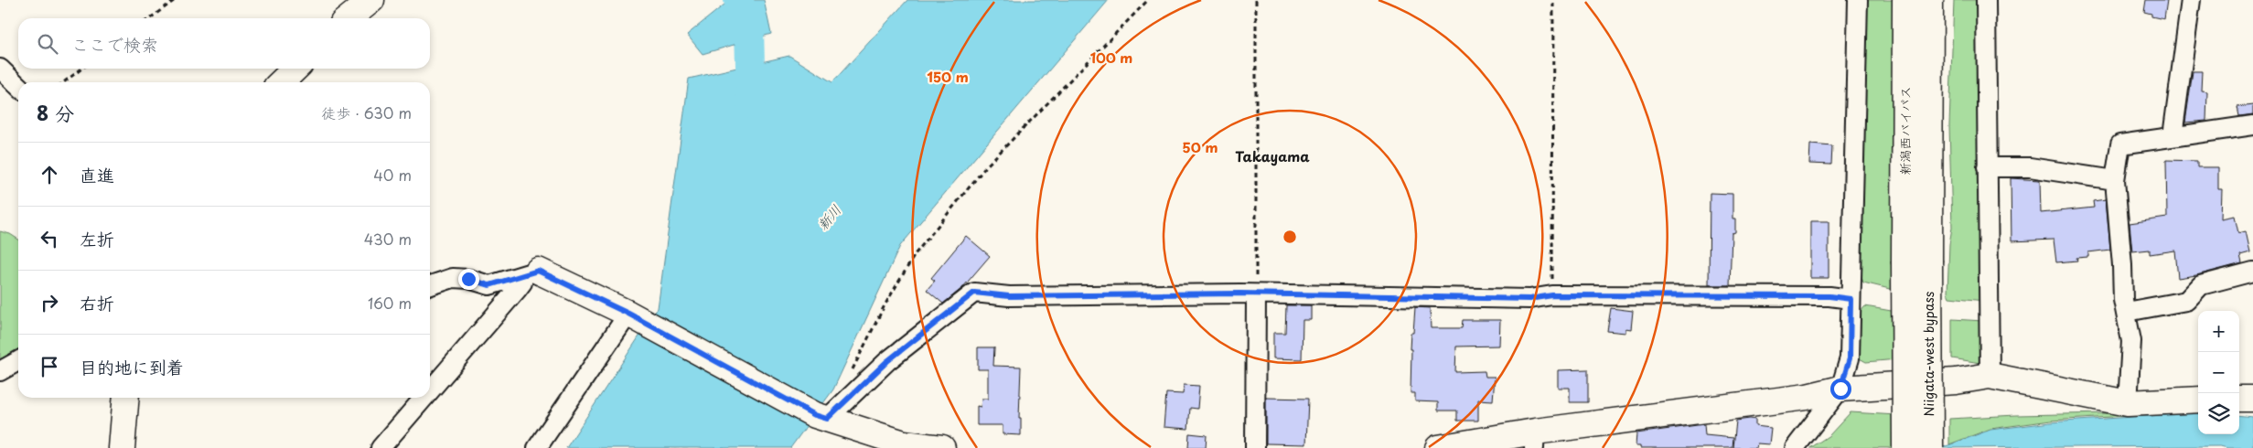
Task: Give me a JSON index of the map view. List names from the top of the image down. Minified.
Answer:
{"streets":{"main road":["新潟西バイパス","Niigata-west bypass"]},"crossings":[["新潟西バイパス","Niigata-west bypass"]],"districts":["Takayama"],"water":["新川"],"page":{"search":"ここで検索","heading":["8 分","徒歩 · 630 m"],"list":[["直進","40 m"],["左折","430 m"],["右折","160 m"],"目的地に到着"],"map_buttons":["+","−"]},"rings":["100 m","150 m","50 m"]}
